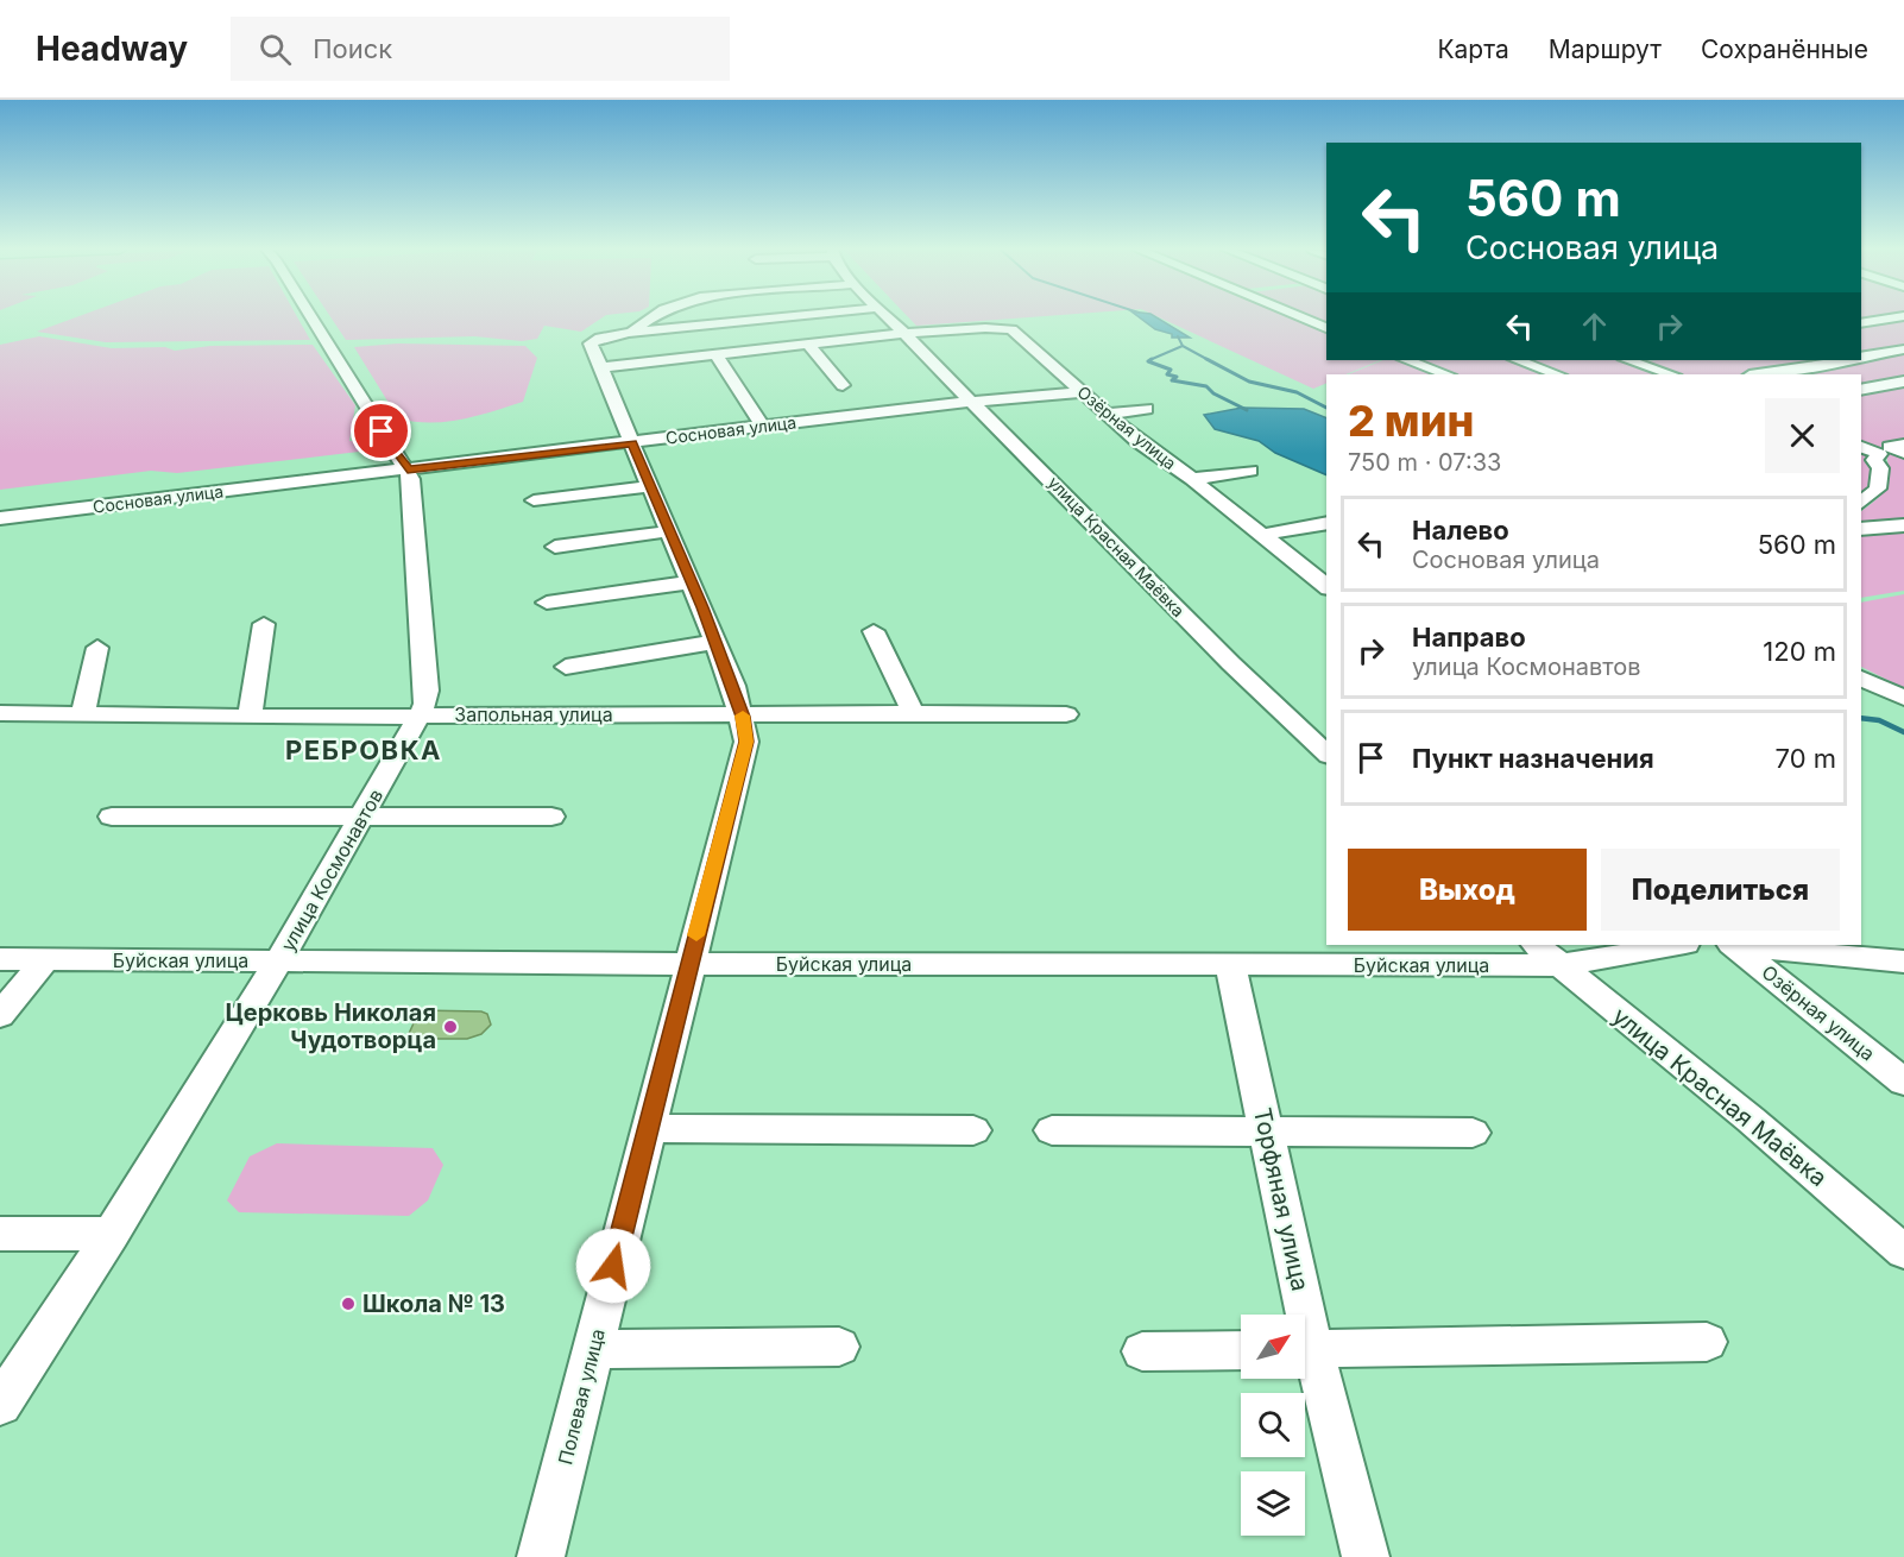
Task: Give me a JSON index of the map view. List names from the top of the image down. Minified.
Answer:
{"streets":{"street":["Озёрная улица","Сосновая улица","улица Красная Маёвка","Запольная улица","улица Космонавтов","Буйская улица","Торфяная улица","Полевая улица"]},"crossings":[["Озёрная улица","Сосновая улица"],["Озёрная улица","улица Красная Маёвка"],["Сосновая улица","улица Красная Маёвка"],["Сосновая улица","улица Космонавтов"],["Сосновая улица","Полевая улица"],["улица Красная Маёвка","Буйская улица"],["улица Красная Маёвка","Полевая улица"],["Запольная улица","улица Космонавтов"],["Запольная улица","Полевая улица"],["улица Космонавтов","Буйская улица"],["Буйская улица","Торфяная улица"],["Буйская улица","Полевая улица"]],"districts":["РЕБРОВКА"],"places":["Церковь Николая Чудотворца","Школа № 13"],"north":"top right","page":{"header":"Headway","search":"Поиск","nav":["Карта","Маршрут","Сохранённые"],"turn":["560 m","Сосновая улица"],"heading":["2 мин","750 m · 07:33"],"list":[{"name":"Налево","note":"Сосновая улица","value":"560 m"},{"name":"Направо","note":"улица Космонавтов","value":"120 m"},{"name":"Пункт назначения","value":"70 m"}],"buttons":["Выход","Поделиться"]}}
